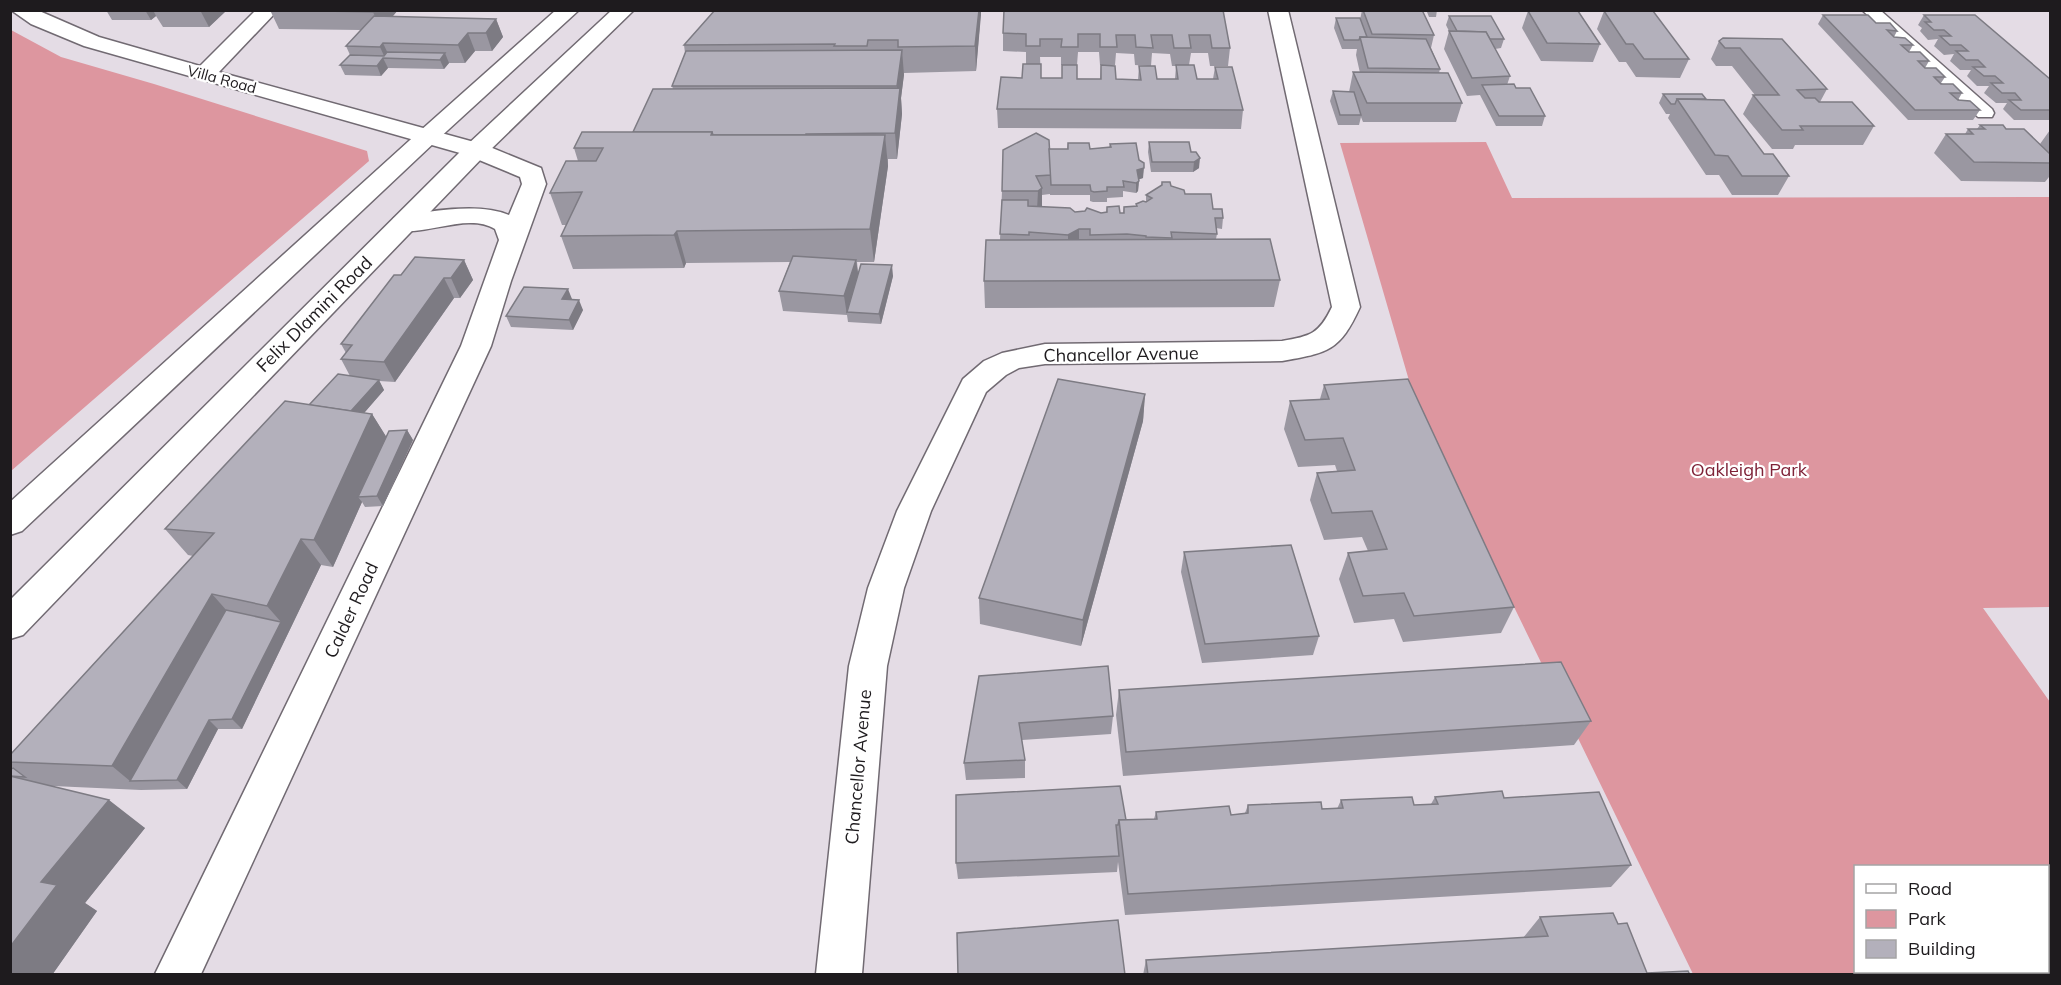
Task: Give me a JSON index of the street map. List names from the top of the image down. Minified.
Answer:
{"streets":{"street":["Villa Road","Felix Dlamini Road","Chancellor Avenue","Calder Road"]},"crossings":[["Villa Road","Felix Dlamini Road"],["Villa Road","Calder Road"],["Felix Dlamini Road","Calder Road"]],"parks":["Oakleigh Park"],"legend":["Road","Park","Building"]}
